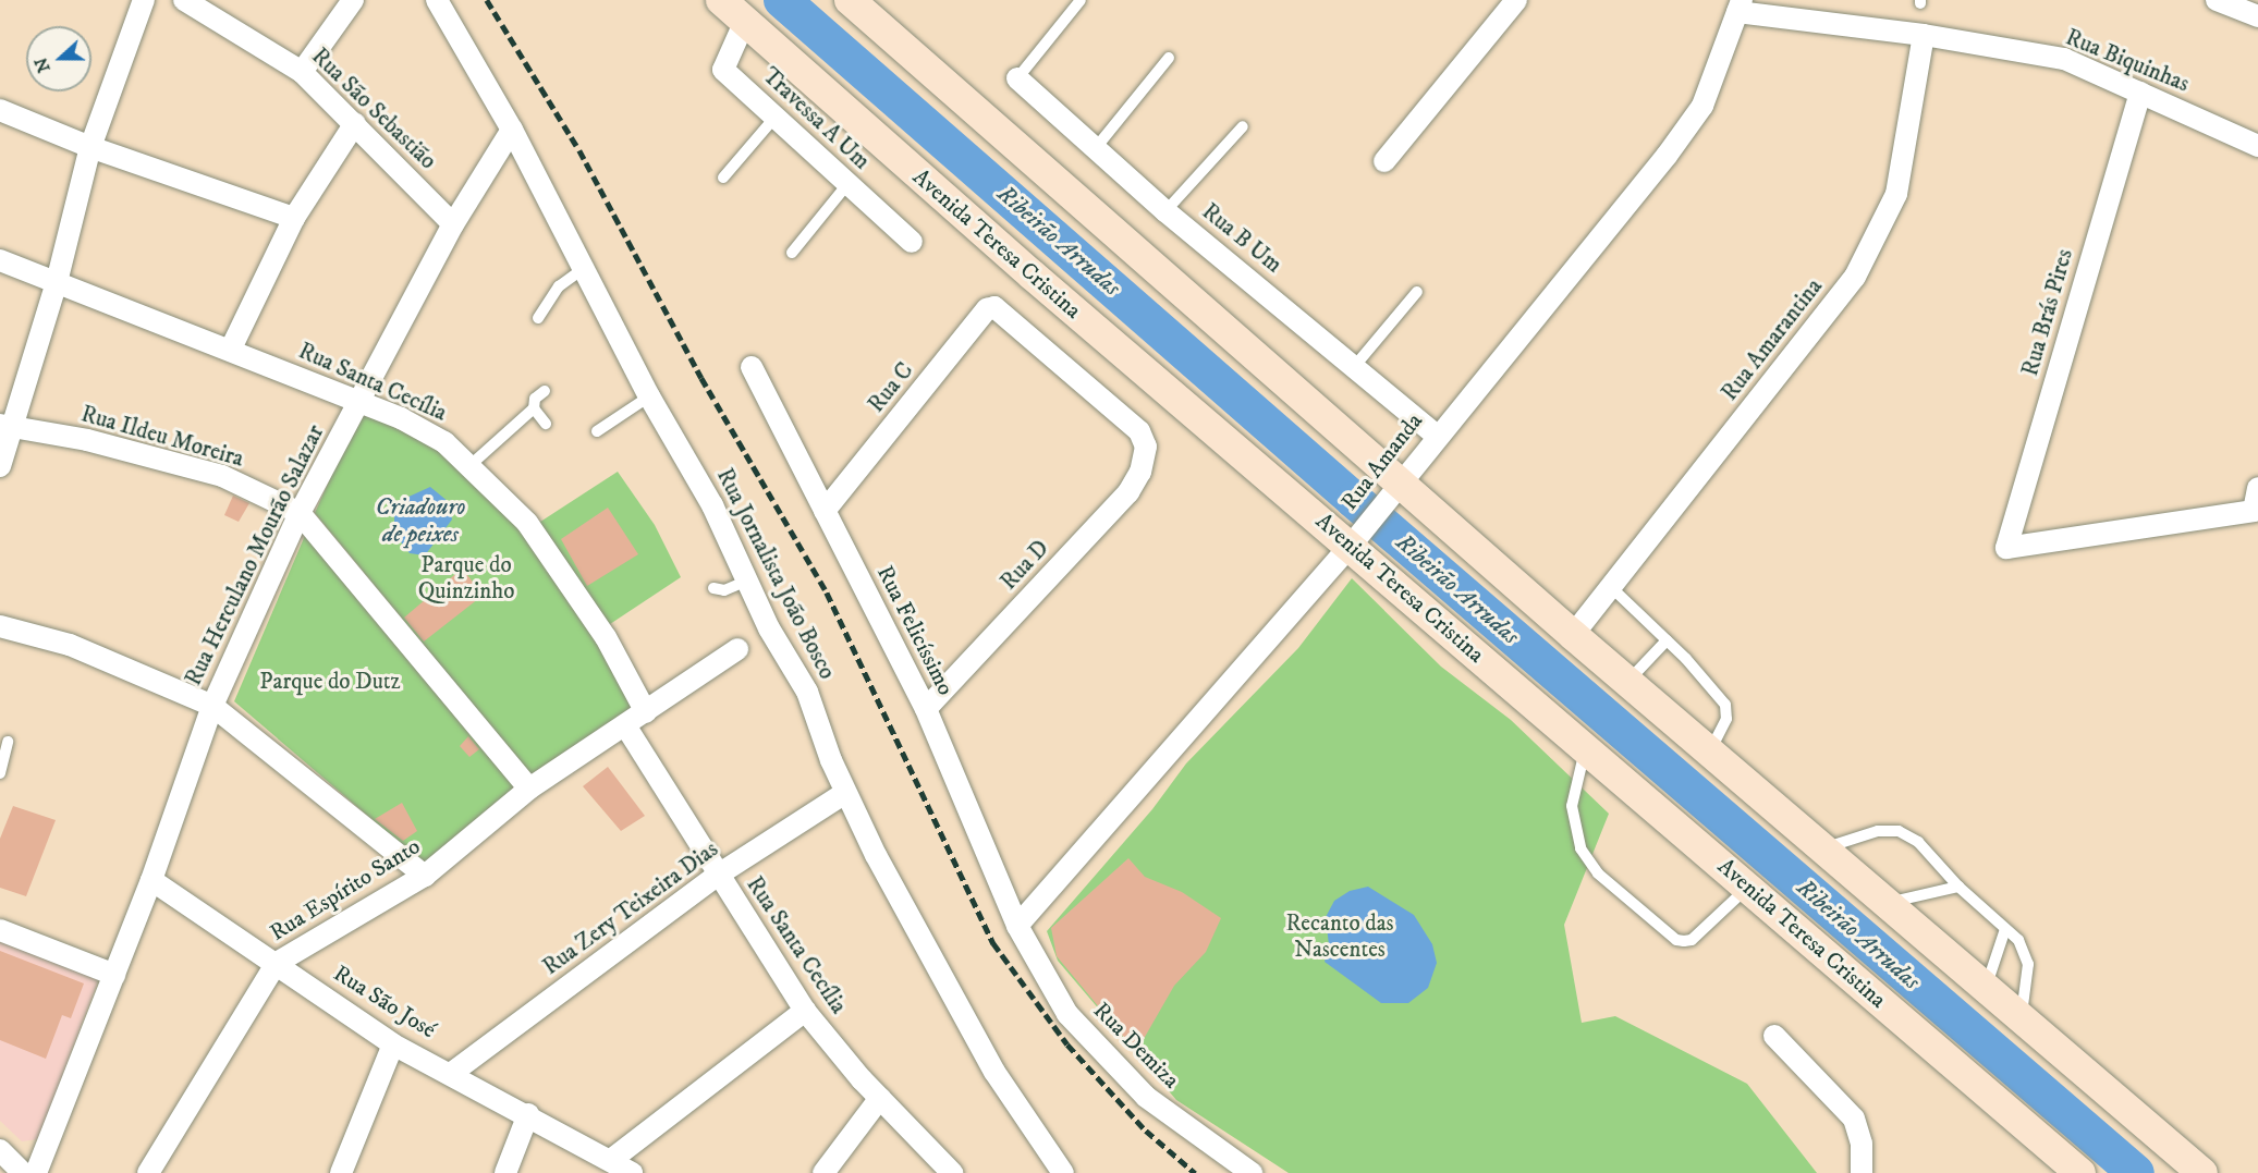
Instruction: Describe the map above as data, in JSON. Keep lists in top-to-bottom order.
{
  "streets": {
    "main road": ["Avenida Teresa Cristina"],
    "street": [
      "Rua Biquinhas",
      "Rua São Sebastião",
      "Travessa A Um",
      "Rua B Um",
      "Rua Brás Pires",
      "Rua Amarantina",
      "Rua Santa Cecília",
      "Rua C",
      "Rua Ildeu Moreira",
      "Rua Amanda",
      "Rua Herculano Mourão Salazar",
      "Rua D",
      "Rua Jornalista João Bosco",
      "Rua Felicíssimo",
      "Rua Espírito Santo",
      "Rua Zery Teixeira Dias",
      "Rua São José",
      "Rua Demiza"
    ]
  },
  "crossings": [
    ["Rua Biquinhas", "Rua Brás Pires"],
    ["Rua Biquinhas", "Rua Amarantina"],
    ["Rua Biquinhas", "Rua Amanda"],
    ["Rua São Sebastião", "Rua Herculano Mourão Salazar"],
    ["Travessa A Um", "Avenida Teresa Cristina"],
    ["Rua B Um", "Rua Amanda"],
    ["Avenida Teresa Cristina", "Rua Amanda"],
    ["Rua Santa Cecília", "Rua Herculano Mourão Salazar"],
    ["Rua Santa Cecília", "Rua Espírito Santo"],
    ["Rua Santa Cecília", "Rua Zery Teixeira Dias"],
    ["Rua C", "Rua D"],
    ["Rua C", "Rua Felicíssimo"],
    ["Rua Ildeu Moreira", "Rua Herculano Mourão Salazar"],
    ["Rua Ildeu Moreira", "Rua Espírito Santo"],
    ["Rua Amanda", "Rua Felicíssimo"],
    ["Rua Amanda", "Rua Demiza"],
    ["Rua Herculano Mourão Salazar", "Rua Jornalista João Bosco"],
    ["Rua Herculano Mourão Salazar", "Rua São José"],
    ["Rua D", "Rua Felicíssimo"],
    ["Rua Jornalista João Bosco", "Rua Zery Teixeira Dias"],
    ["Rua Felicíssimo", "Rua Demiza"],
    ["Rua Espírito Santo", "Rua São José"],
    ["Rua Zery Teixeira Dias", "Rua São José"]
  ],
  "water": ["Ribeirão Arrudas", "Criadouro de peixes"],
  "parks": ["Parque do Quinzinho", "Parque do Dutz", "Recanto das Nascentes"],
  "north": "left"
}
